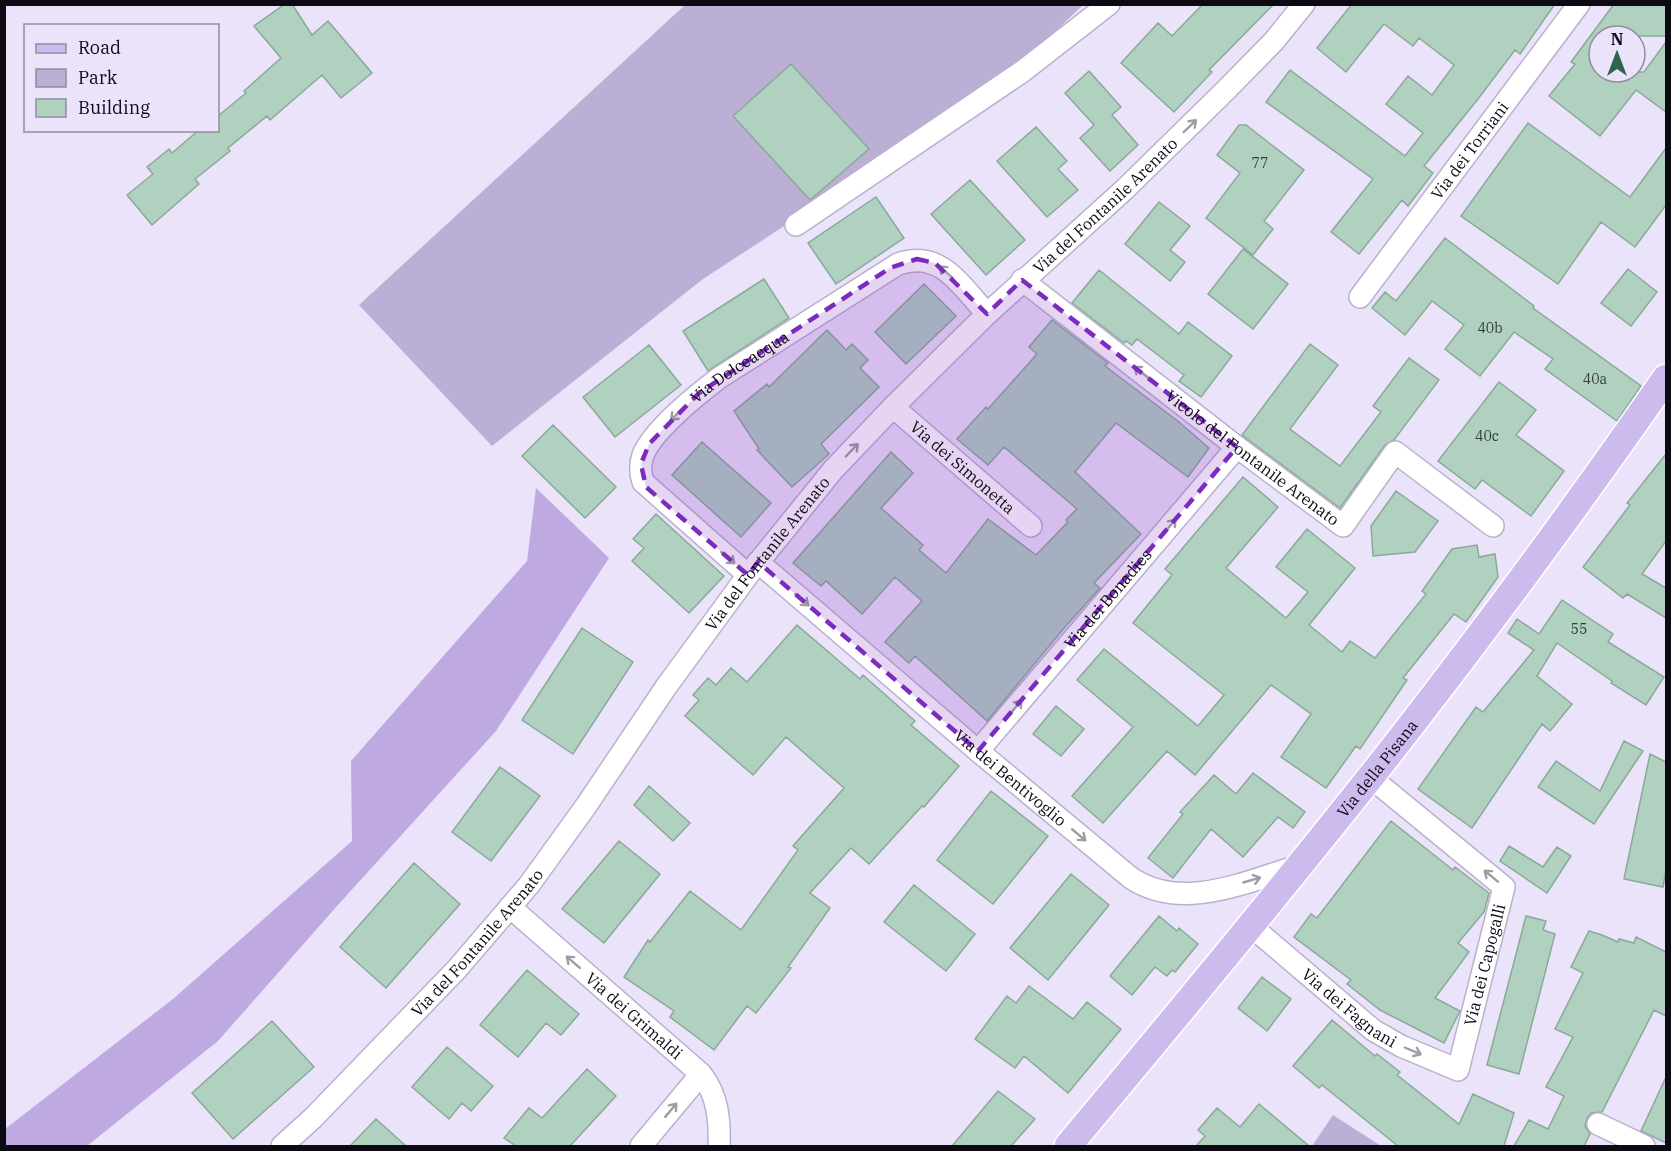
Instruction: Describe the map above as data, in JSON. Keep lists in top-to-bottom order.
{
  "streets": {
    "main road": ["Via della Pisana"],
    "street": [
      "Via dei Torriani",
      "Via del Fontanile Arenato",
      "Via Dolceacqua",
      "Vicolo del Fontanile Arenato",
      "Via dei Simonetta",
      "Via dei Bonadies",
      "Via dei Bentivoglio",
      "Via dei Capogalli",
      "Via dei Fagnani",
      "Via dei Grimaldi"
    ]
  },
  "crossings": [
    ["Via del Fontanile Arenato", "Via Dolceacqua"],
    ["Via del Fontanile Arenato", "Vicolo del Fontanile Arenato"],
    ["Via del Fontanile Arenato", "Via dei Simonetta"],
    ["Via del Fontanile Arenato", "Via dei Bentivoglio"],
    ["Via del Fontanile Arenato", "Via dei Grimaldi"],
    ["Via Dolceacqua", "Via dei Bentivoglio"],
    ["Vicolo del Fontanile Arenato", "Via dei Bonadies"],
    ["Via dei Bonadies", "Via dei Bentivoglio"],
    ["Via della Pisana", "Via dei Bentivoglio"],
    ["Via della Pisana", "Via dei Capogalli"],
    ["Via della Pisana", "Via dei Fagnani"],
    ["Via dei Capogalli", "Via dei Fagnani"]
  ],
  "one_way": [
    "Vicolo del Fontanile Arenato",
    "Via dei Bonadies",
    "Via dei Bentivoglio",
    "Via dei Capogalli",
    "Via dei Fagnani",
    "Via dei Grimaldi"
  ],
  "house_numbers": [
    "77",
    "40b",
    "40a",
    "40c",
    "55"
  ],
  "legend": ["Road", "Park", "Building"],
  "north": "top"
}
